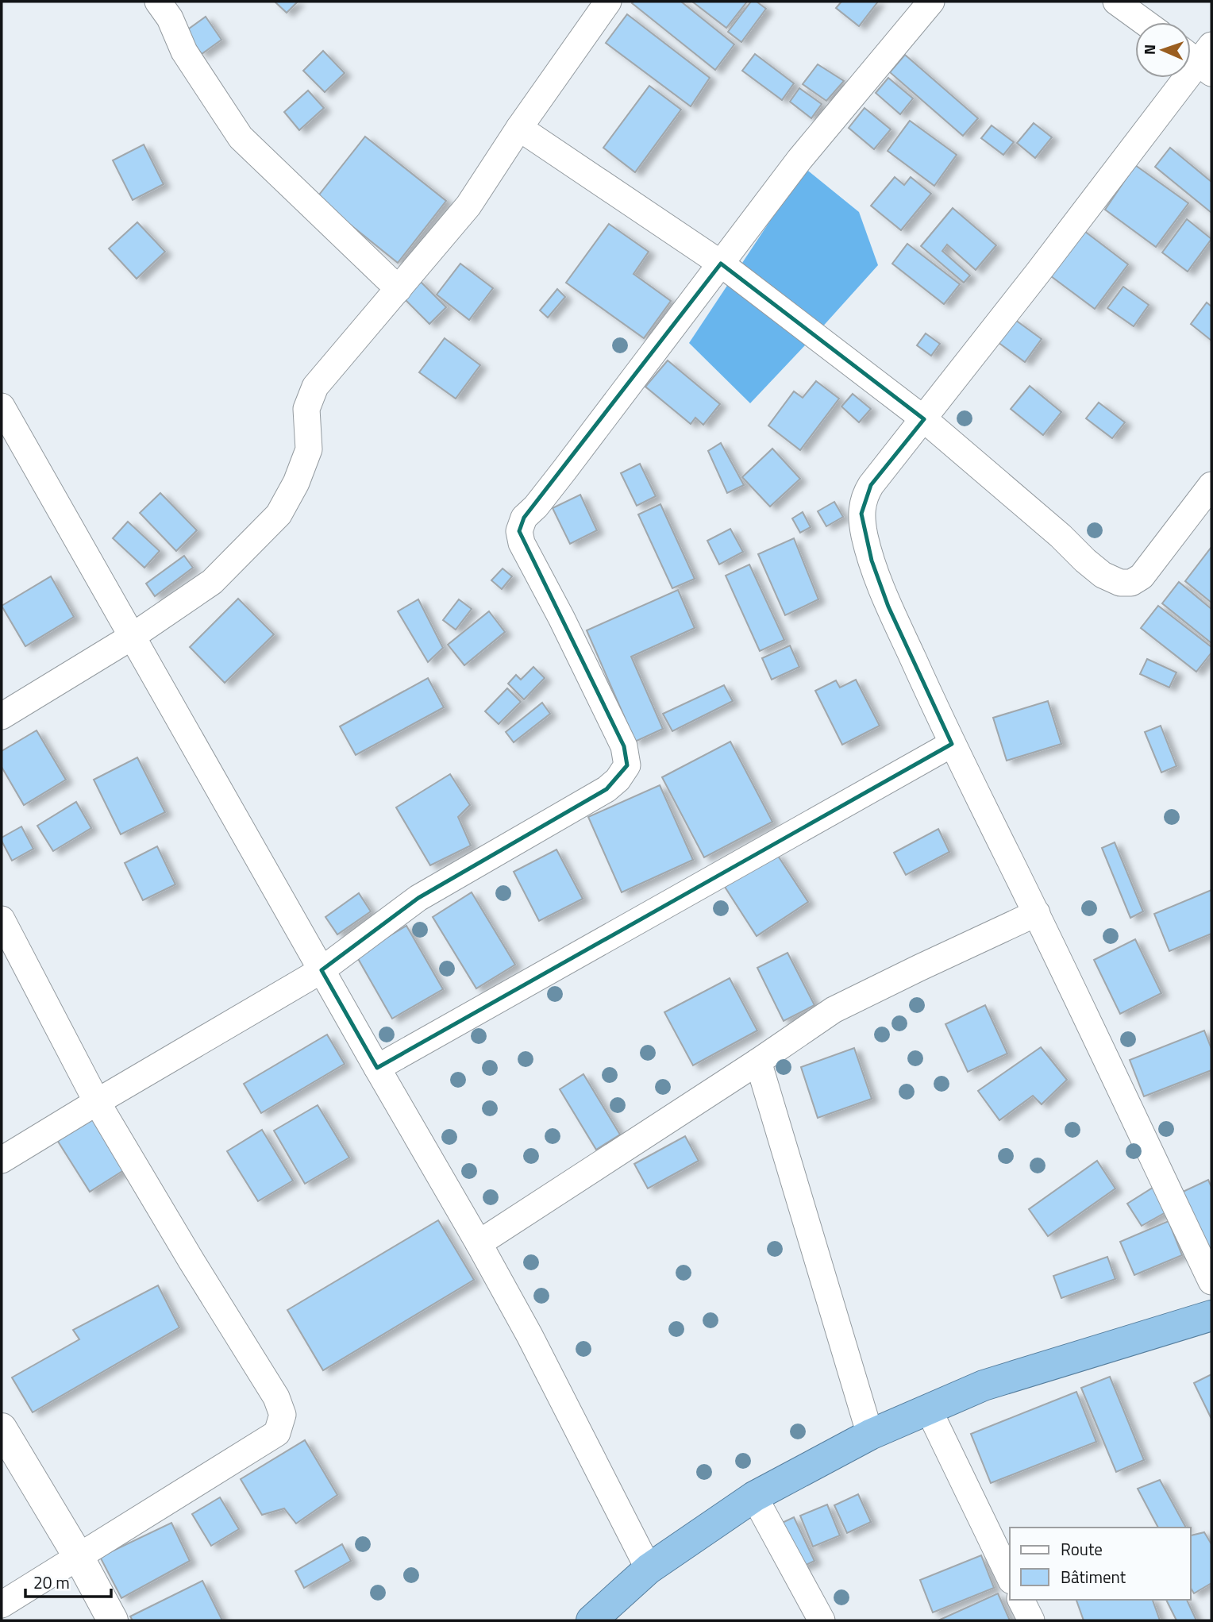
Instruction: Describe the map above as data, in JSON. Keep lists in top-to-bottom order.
{
  "legend": ["Route", "Bâtiment"],
  "scale_bar": "20 m",
  "north": "left"
}
